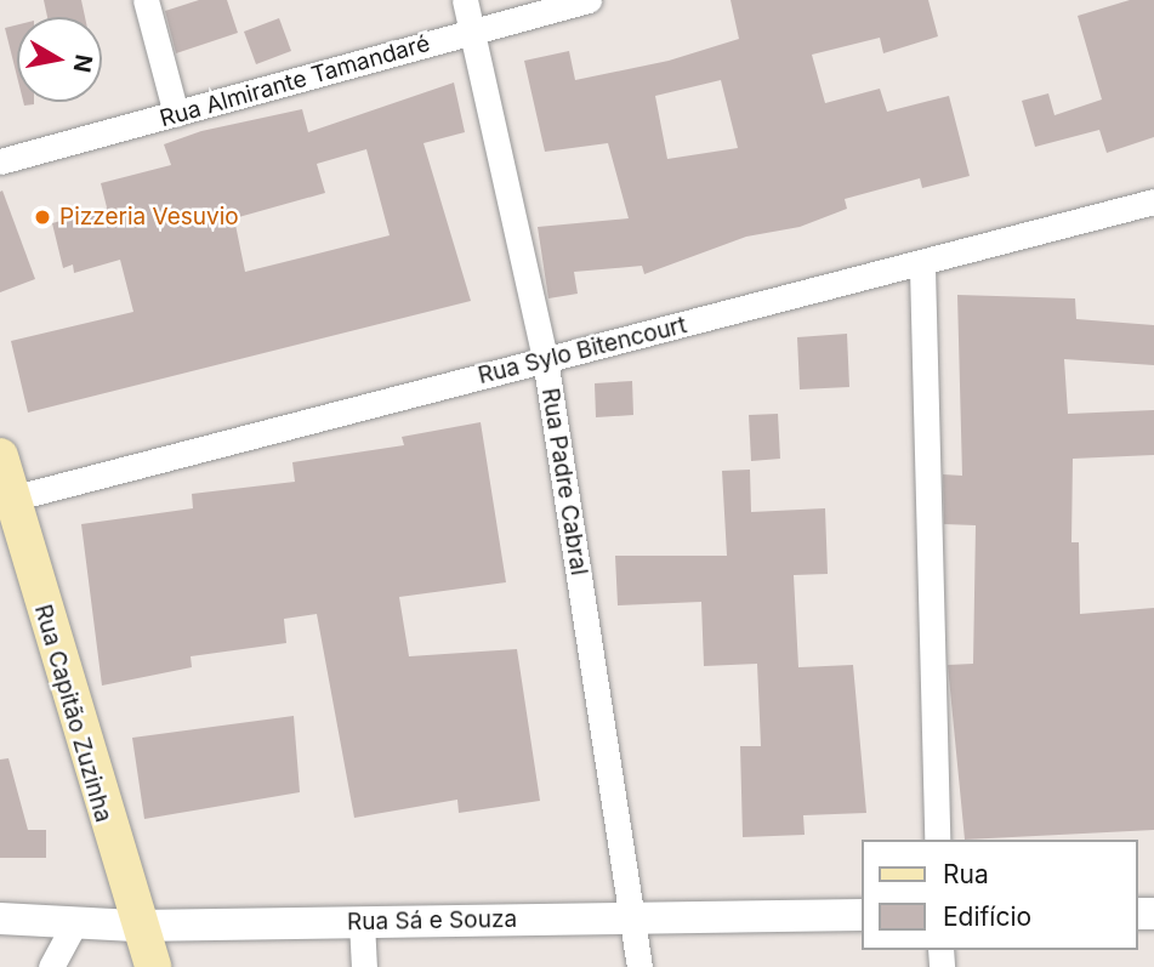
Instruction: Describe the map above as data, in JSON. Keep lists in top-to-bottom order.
{
  "streets": {
    "main road": ["Rua Capitão Zuzinha"],
    "street": [
      "Rua Almirante Tamandaré",
      "Rua Sylo Bitencourt",
      "Rua Padre Cabral",
      "Rua Sá e Souza"
    ]
  },
  "crossings": [
    ["Rua Almirante Tamandaré", "Rua Padre Cabral"],
    ["Rua Sylo Bitencourt", "Rua Padre Cabral"],
    ["Rua Sylo Bitencourt", "Rua Capitão Zuzinha"],
    ["Rua Padre Cabral", "Rua Sá e Souza"],
    ["Rua Capitão Zuzinha", "Rua Sá e Souza"]
  ],
  "places": ["Pizzeria Vesuvio"],
  "legend": ["Rua", "Edifício"],
  "north": "right"
}
